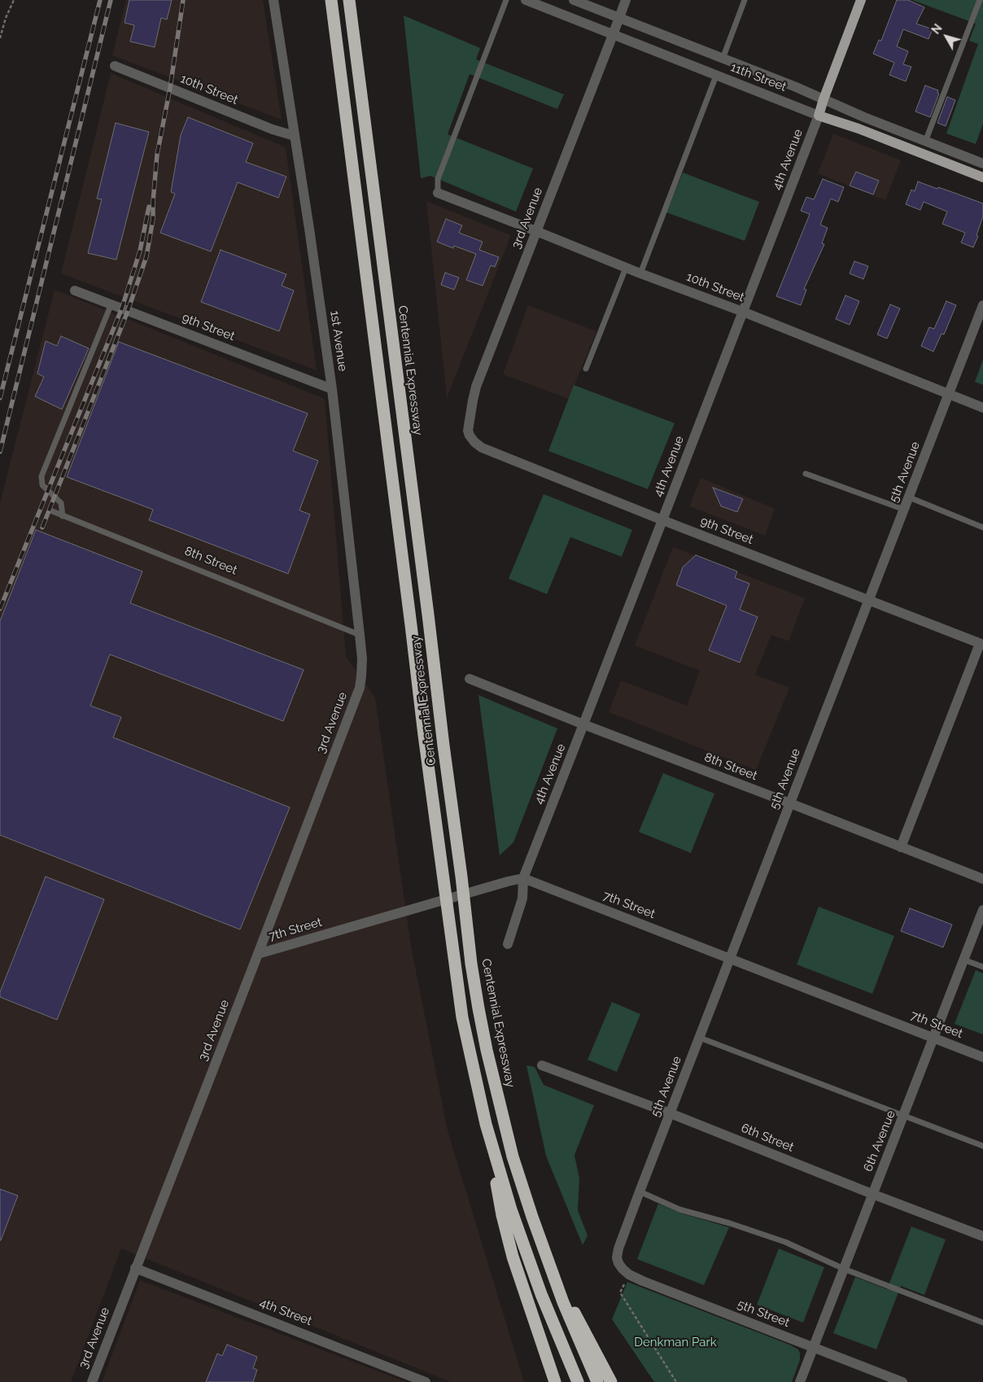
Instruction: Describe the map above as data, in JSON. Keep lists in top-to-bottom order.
{
  "streets": {
    "highway": ["Centennial Expressway"],
    "main road": ["11th Street", "4th Avenue"],
    "street": [
      "10th Street",
      "3rd Avenue",
      "9th Street",
      "1st Avenue",
      "5th Avenue",
      "8th Street",
      "7th Street",
      "6th Street",
      "6th Avenue",
      "4th Street",
      "5th Street"
    ]
  },
  "crossings": [
    ["11th Street", "4th Avenue"],
    ["11th Street", "3rd Avenue"],
    ["10th Street", "4th Avenue"],
    ["10th Street", "3rd Avenue"],
    ["10th Street", "1st Avenue"],
    ["10th Street", "5th Avenue"],
    ["4th Avenue", "9th Street"],
    ["4th Avenue", "8th Street"],
    ["4th Avenue", "7th Street"],
    ["3rd Avenue", "9th Street"],
    ["3rd Avenue", "1st Avenue"],
    ["3rd Avenue", "7th Street"],
    ["3rd Avenue", "4th Street"],
    ["9th Street", "1st Avenue"],
    ["9th Street", "5th Avenue"],
    ["1st Avenue", "8th Street"],
    ["5th Avenue", "8th Street"],
    ["5th Avenue", "7th Street"],
    ["5th Avenue", "6th Street"],
    ["5th Avenue", "5th Street"],
    ["7th Street", "6th Avenue"],
    ["6th Street", "6th Avenue"],
    ["6th Avenue", "5th Street"]
  ],
  "parks": ["Denkman Park"],
  "north": "top left"
}
